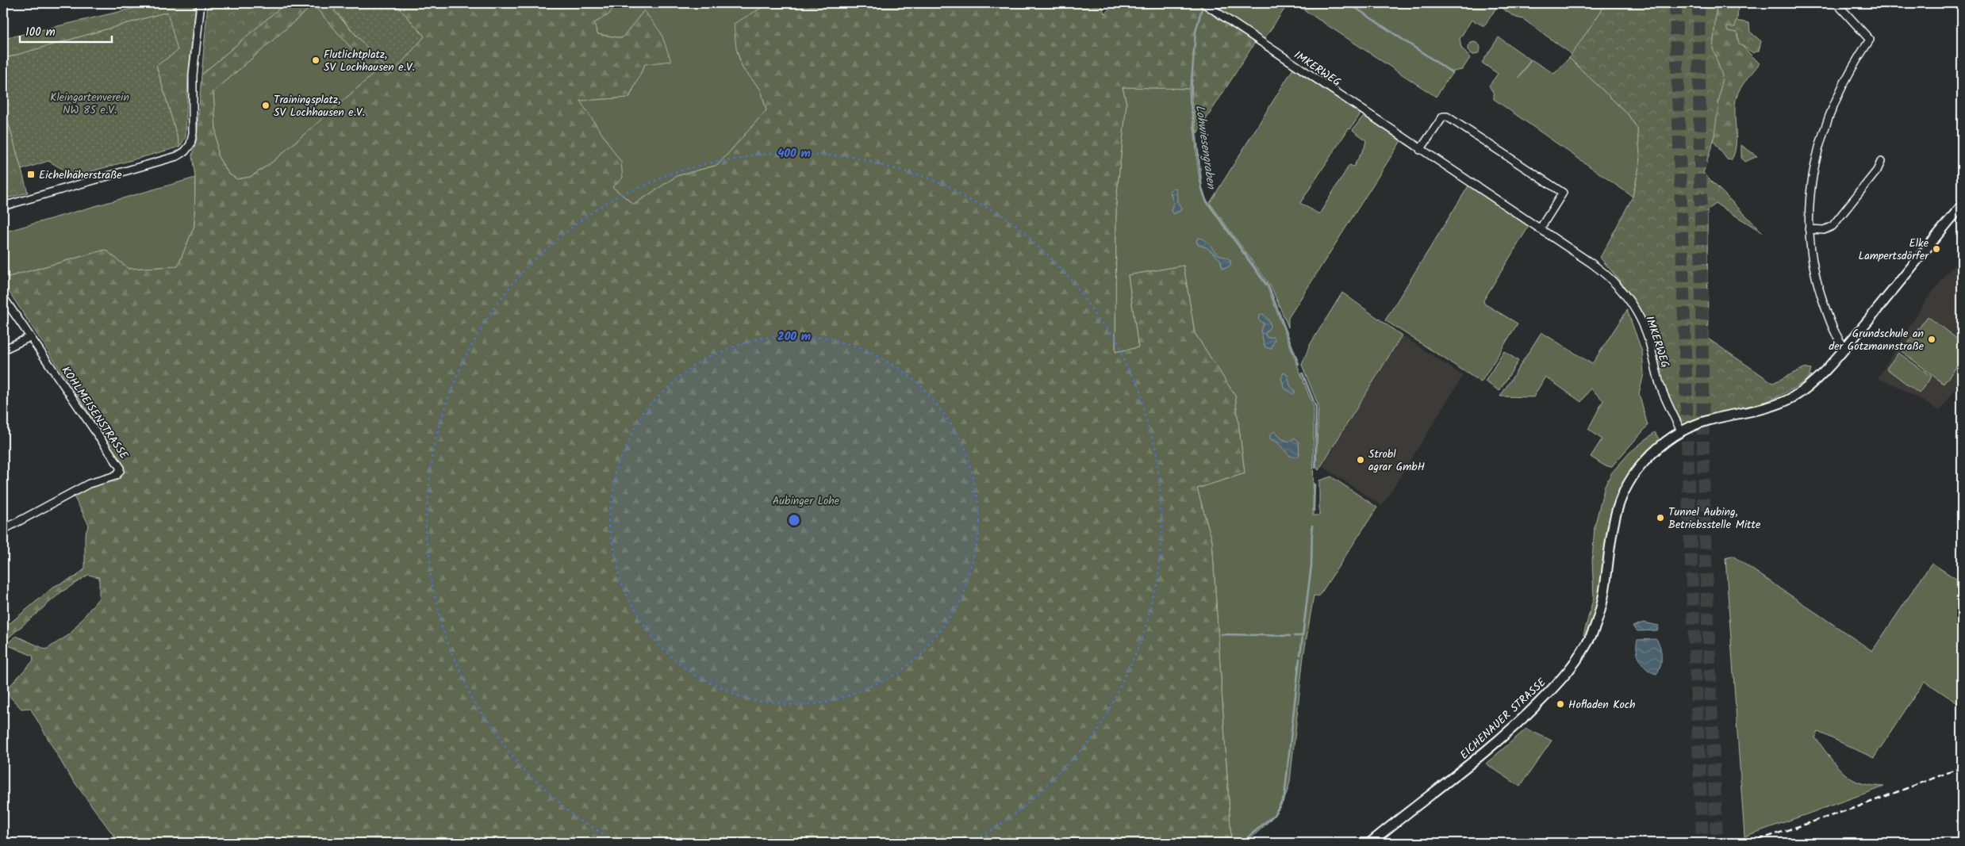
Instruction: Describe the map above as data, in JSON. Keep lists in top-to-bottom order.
{
  "streets": {
    "street": ["IMKERWEG", "KOHLMEISENSTRASSE", "EICHENAUER STRASSE"]
  },
  "crossings": [
    ["IMKERWEG", "EICHENAUER STRASSE"]
  ],
  "water": ["Lohwiesengraben"],
  "parks": ["Kleingartenverein NW 85 e.V.", "Aubinger Lohe"],
  "places": {
    "other": [
      "Flutlichtplatz, SV Lochhausen e.V.",
      "Trainingsplatz, SV Lochhausen e.V.",
      "Elke Lampertsdörfer",
      "Grundschule an der Gotzmannstraße",
      "Strobl agrar GmbH",
      "Tunnel Aubing, Betriebsstelle Mitte",
      "Hofladen Koch"
    ],
    "transit": ["Eichelhäherstraße"]
  },
  "scale_bar": "100 m",
  "rings": ["400 m", "200 m"]
}
